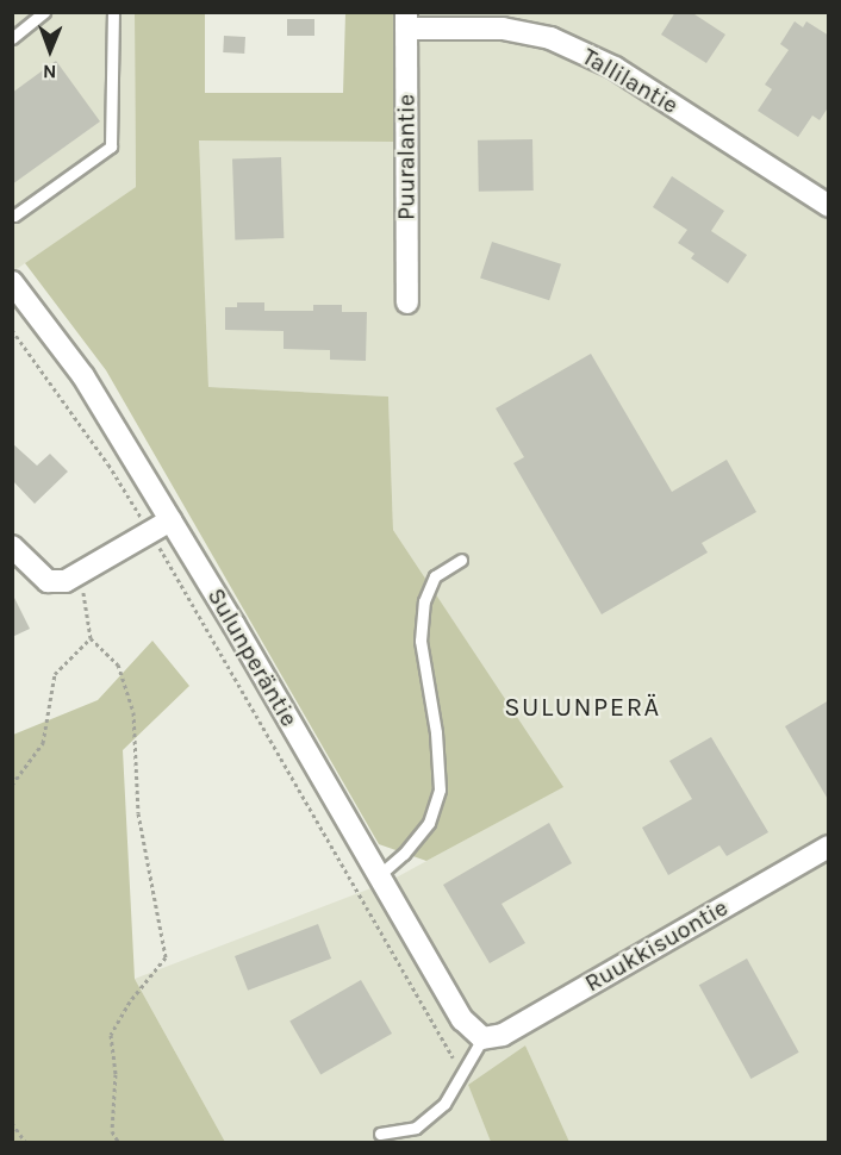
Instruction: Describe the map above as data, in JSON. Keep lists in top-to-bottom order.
{
  "streets": {
    "street": [
      "Tallilantie",
      "Puuralantie",
      "Sulunperäntie",
      "Ruukkisuontie"
    ]
  },
  "crossings": [
    ["Tallilantie", "Puuralantie"],
    ["Sulunperäntie", "Ruukkisuontie"]
  ],
  "districts": ["SULUNPERÄ"],
  "north": "bottom"
}
